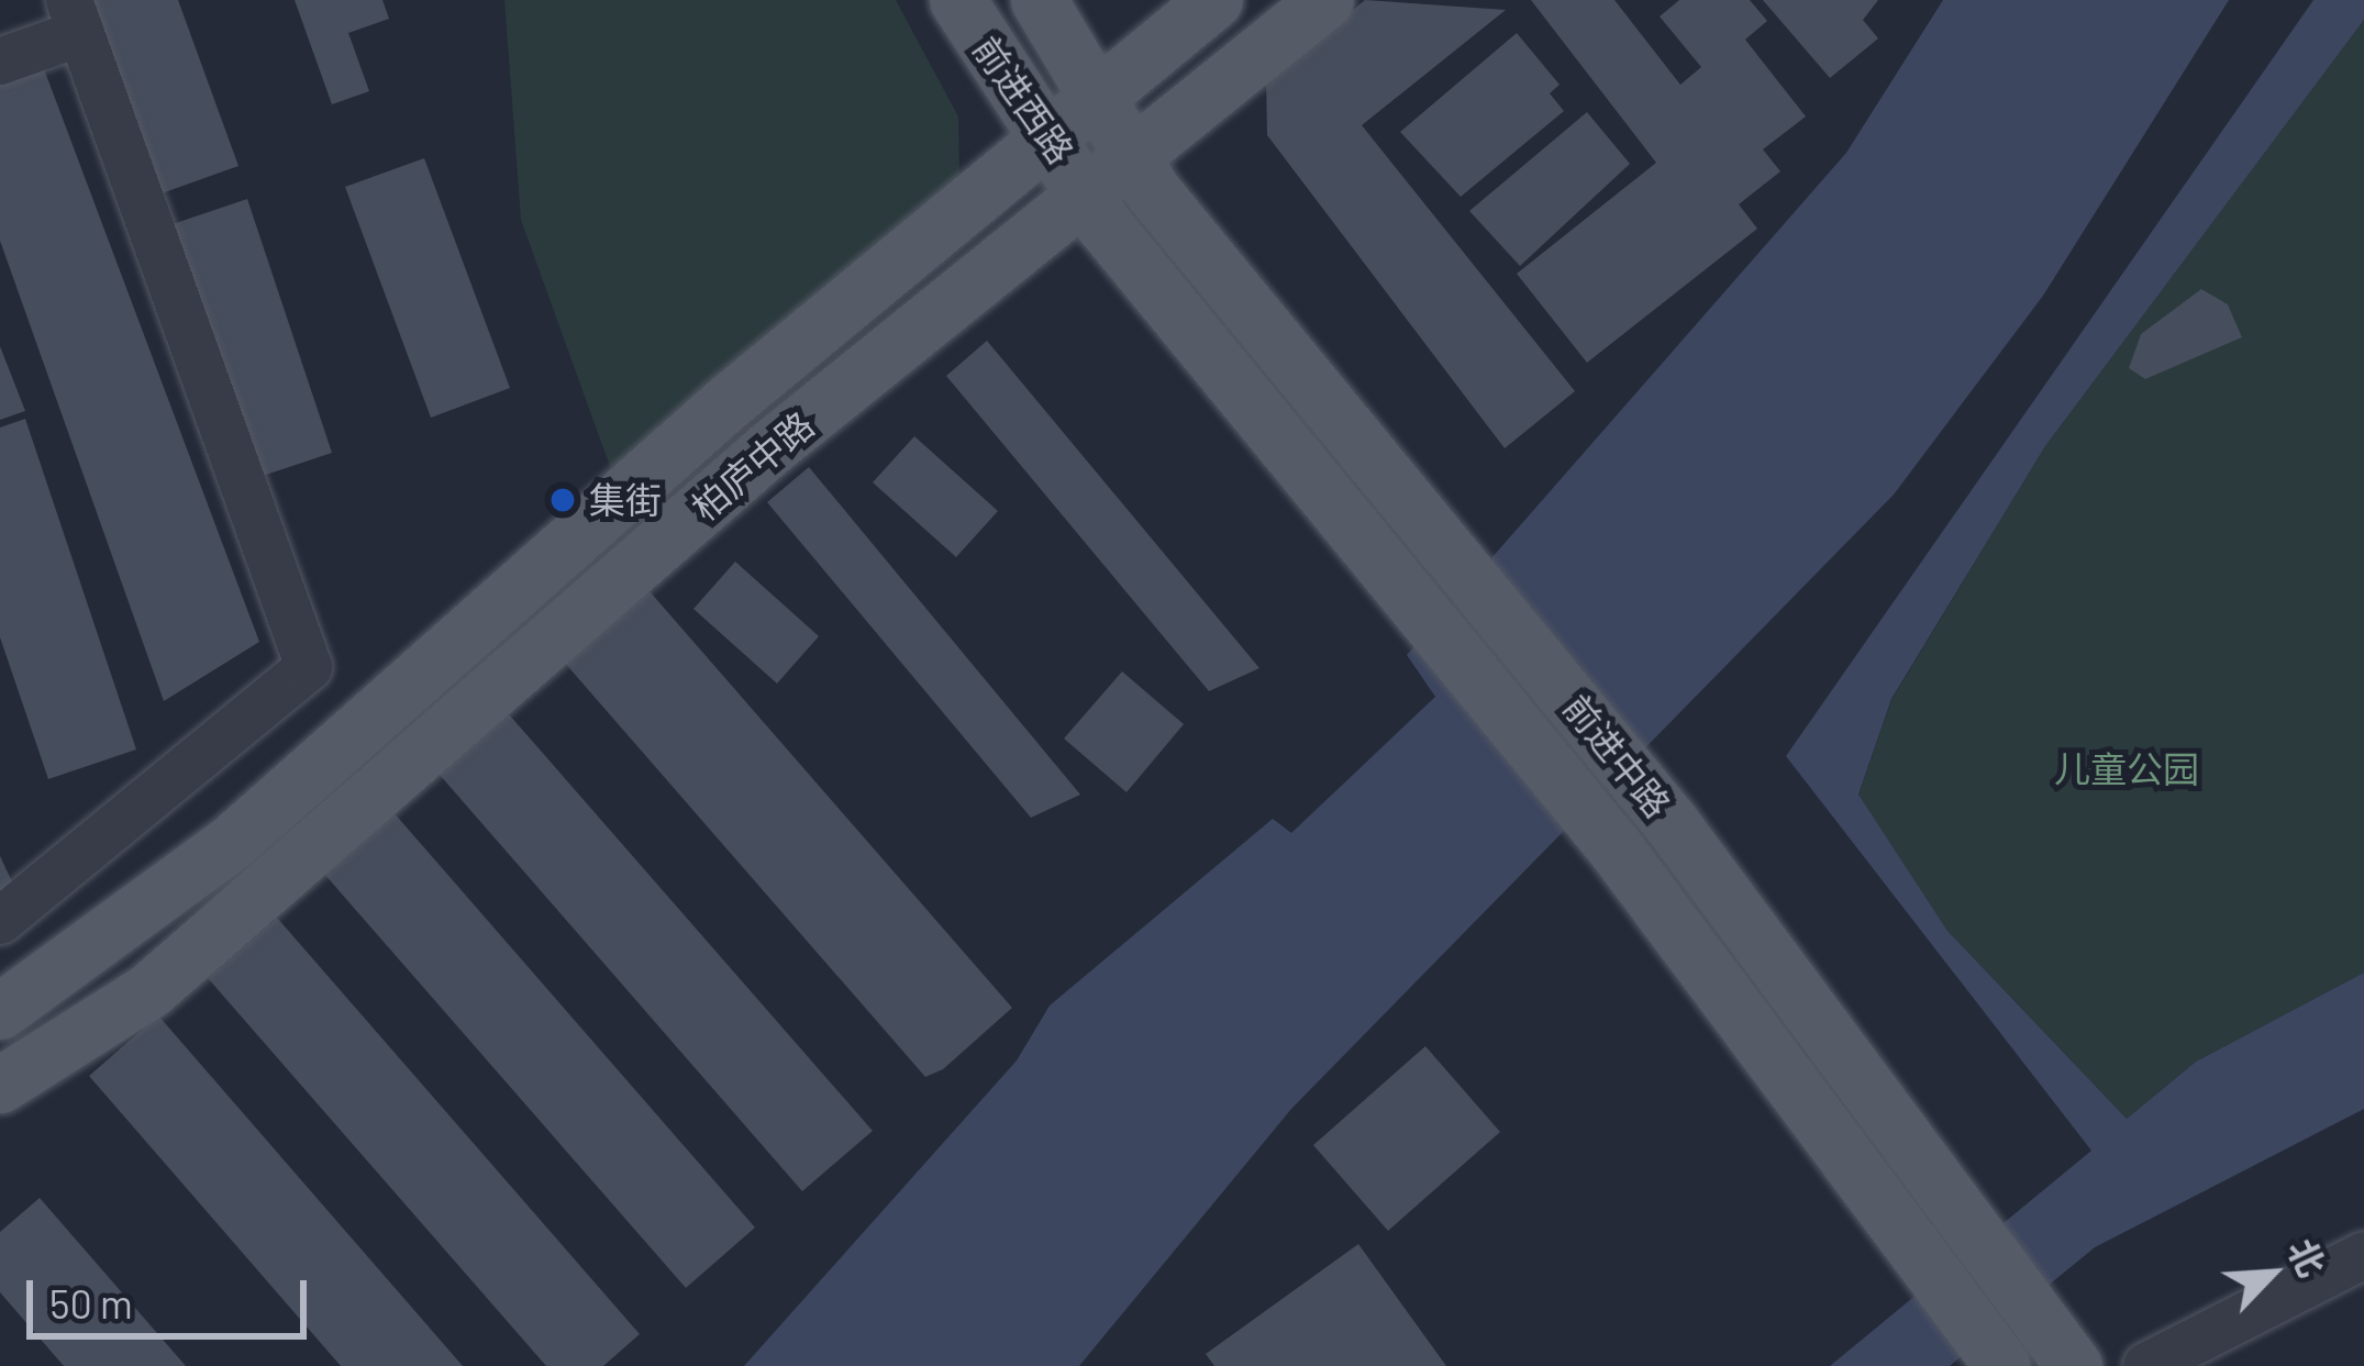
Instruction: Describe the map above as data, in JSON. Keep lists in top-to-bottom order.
{
  "streets": {
    "main road": ["前进西路", "柏庐中路", "前进中路"]
  },
  "crossings": [
    ["前进西路", "柏庐中路"],
    ["前进西路", "前进中路"],
    ["柏庐中路", "前进中路"]
  ],
  "parks": ["儿童公园"],
  "places": ["集街"],
  "scale_bar": "50 m",
  "north": "top right"
}
